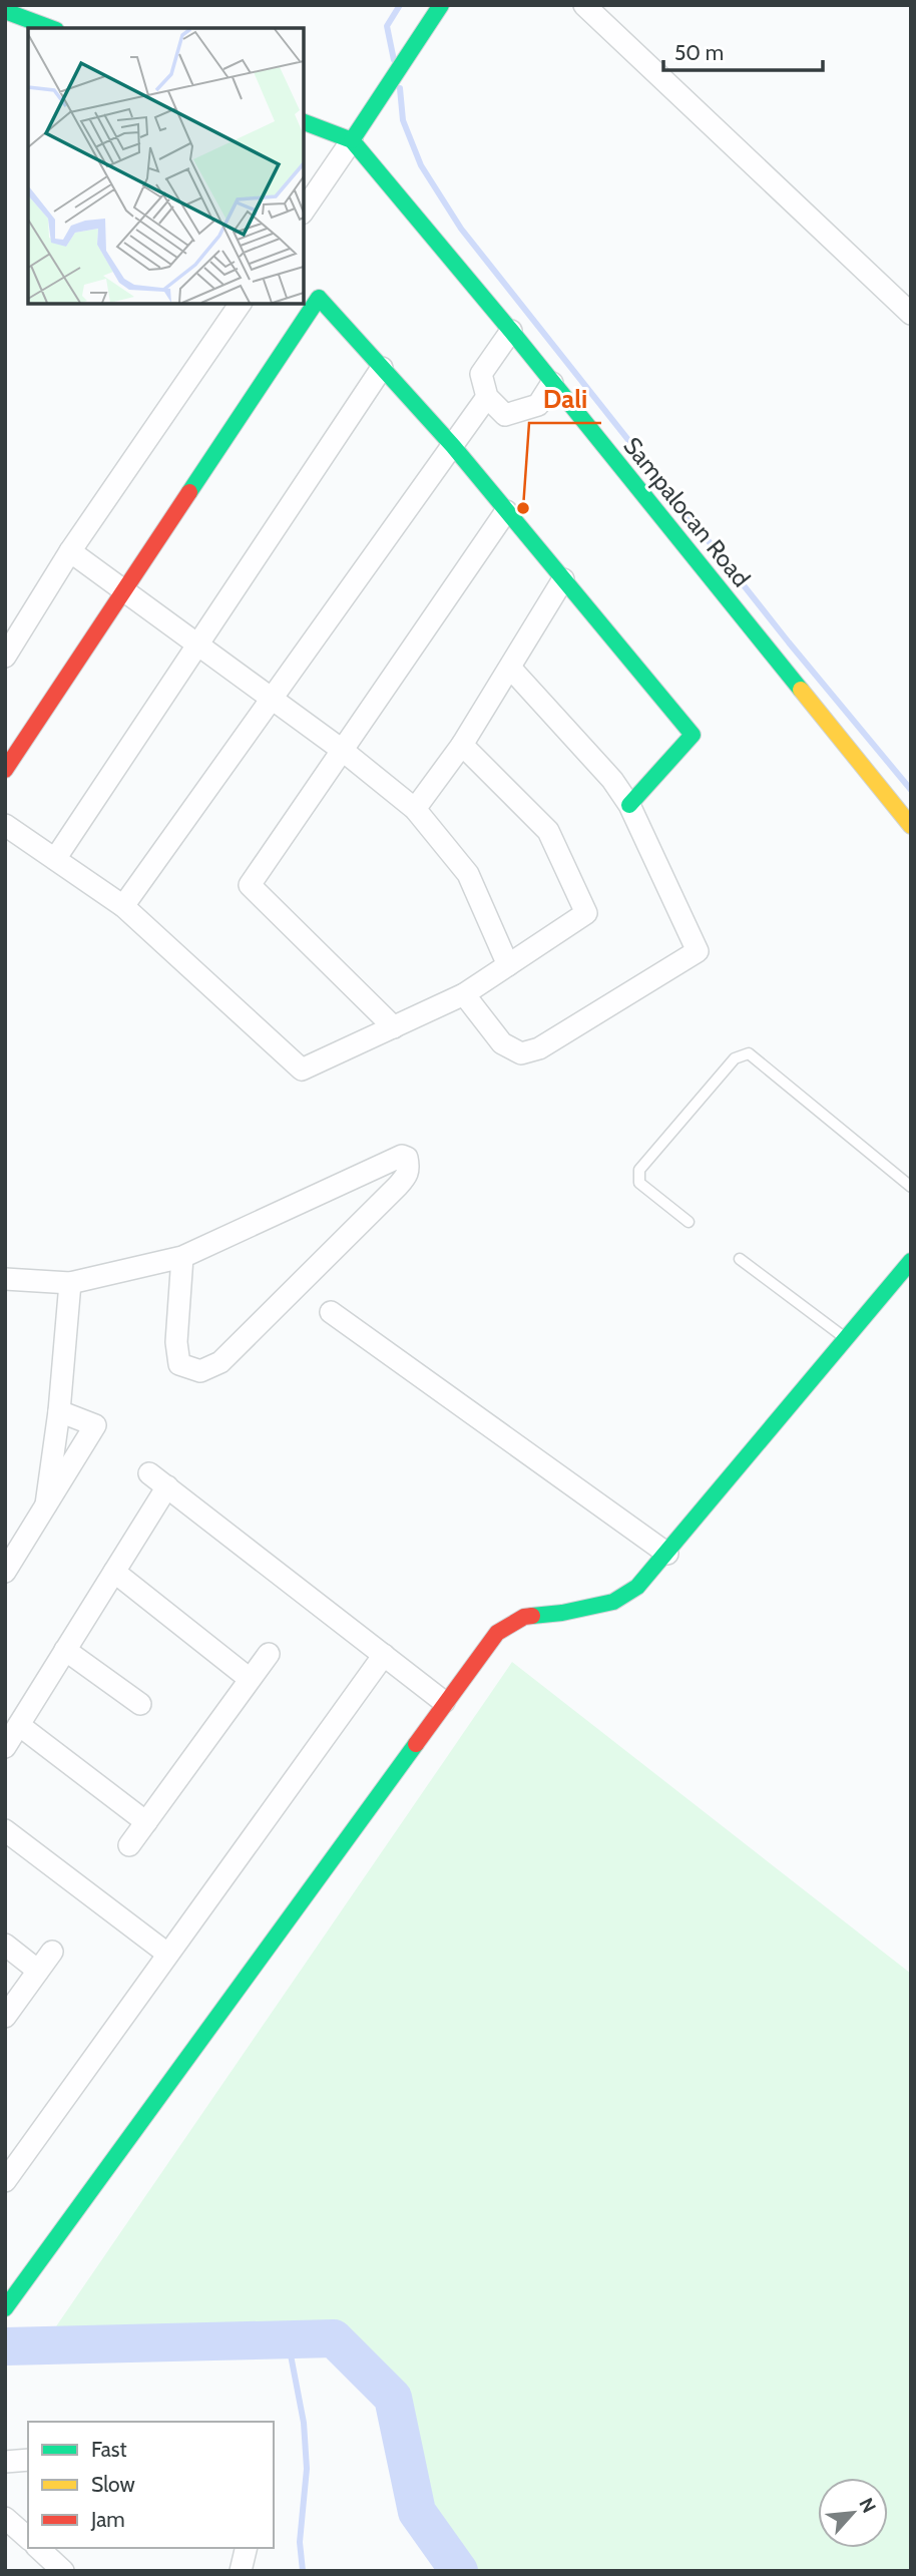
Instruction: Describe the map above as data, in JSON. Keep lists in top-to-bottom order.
{
  "streets": {
    "street": ["Sampalocan Road"]
  },
  "places": ["Dali"],
  "legend": ["Fast", "Slow", "Jam"],
  "scale_bar": "50 m",
  "north": "top right"
}
